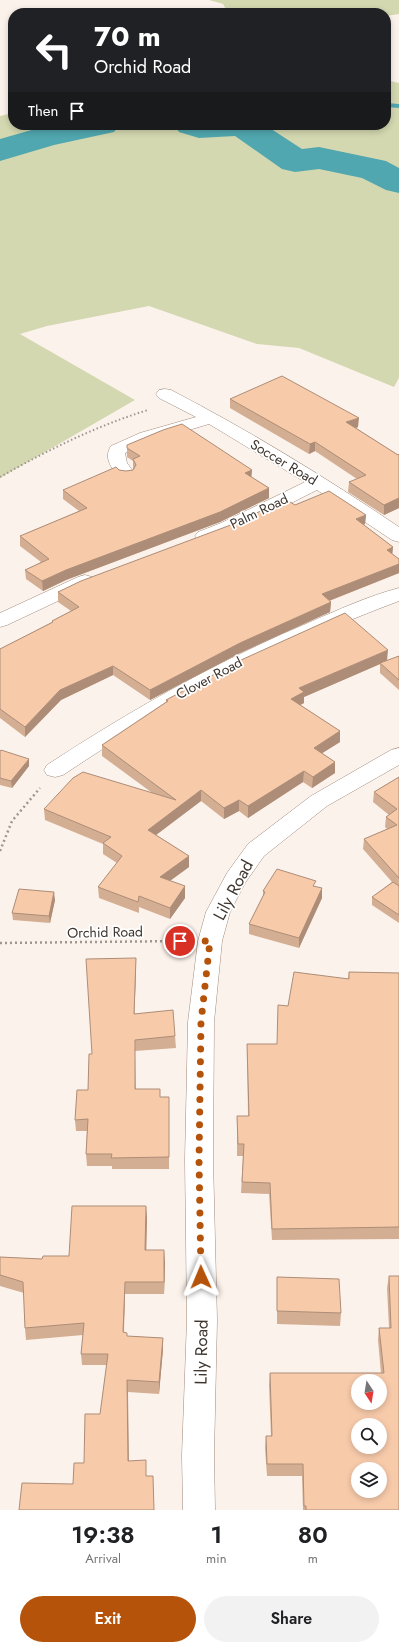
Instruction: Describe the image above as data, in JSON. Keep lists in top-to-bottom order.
{
  "streets": {
    "street": [
      "Soccer Road",
      "Palm Road",
      "Clover Road",
      "Lily Road"
    ],
    "path": ["Orchid Road"]
  },
  "crossings": [
    ["Soccer Road", "Palm Road"],
    ["Lily Road", "Orchid Road"]
  ],
  "north": "bottom",
  "page": {
    "turn": ["70 m", "Orchid Road"],
    "then": "Then",
    "eta": [
      "19:38",
      "Arrival",
      "1",
      "min",
      "80",
      "m"
    ],
    "buttons": ["Exit", "Share"]
  }
}
